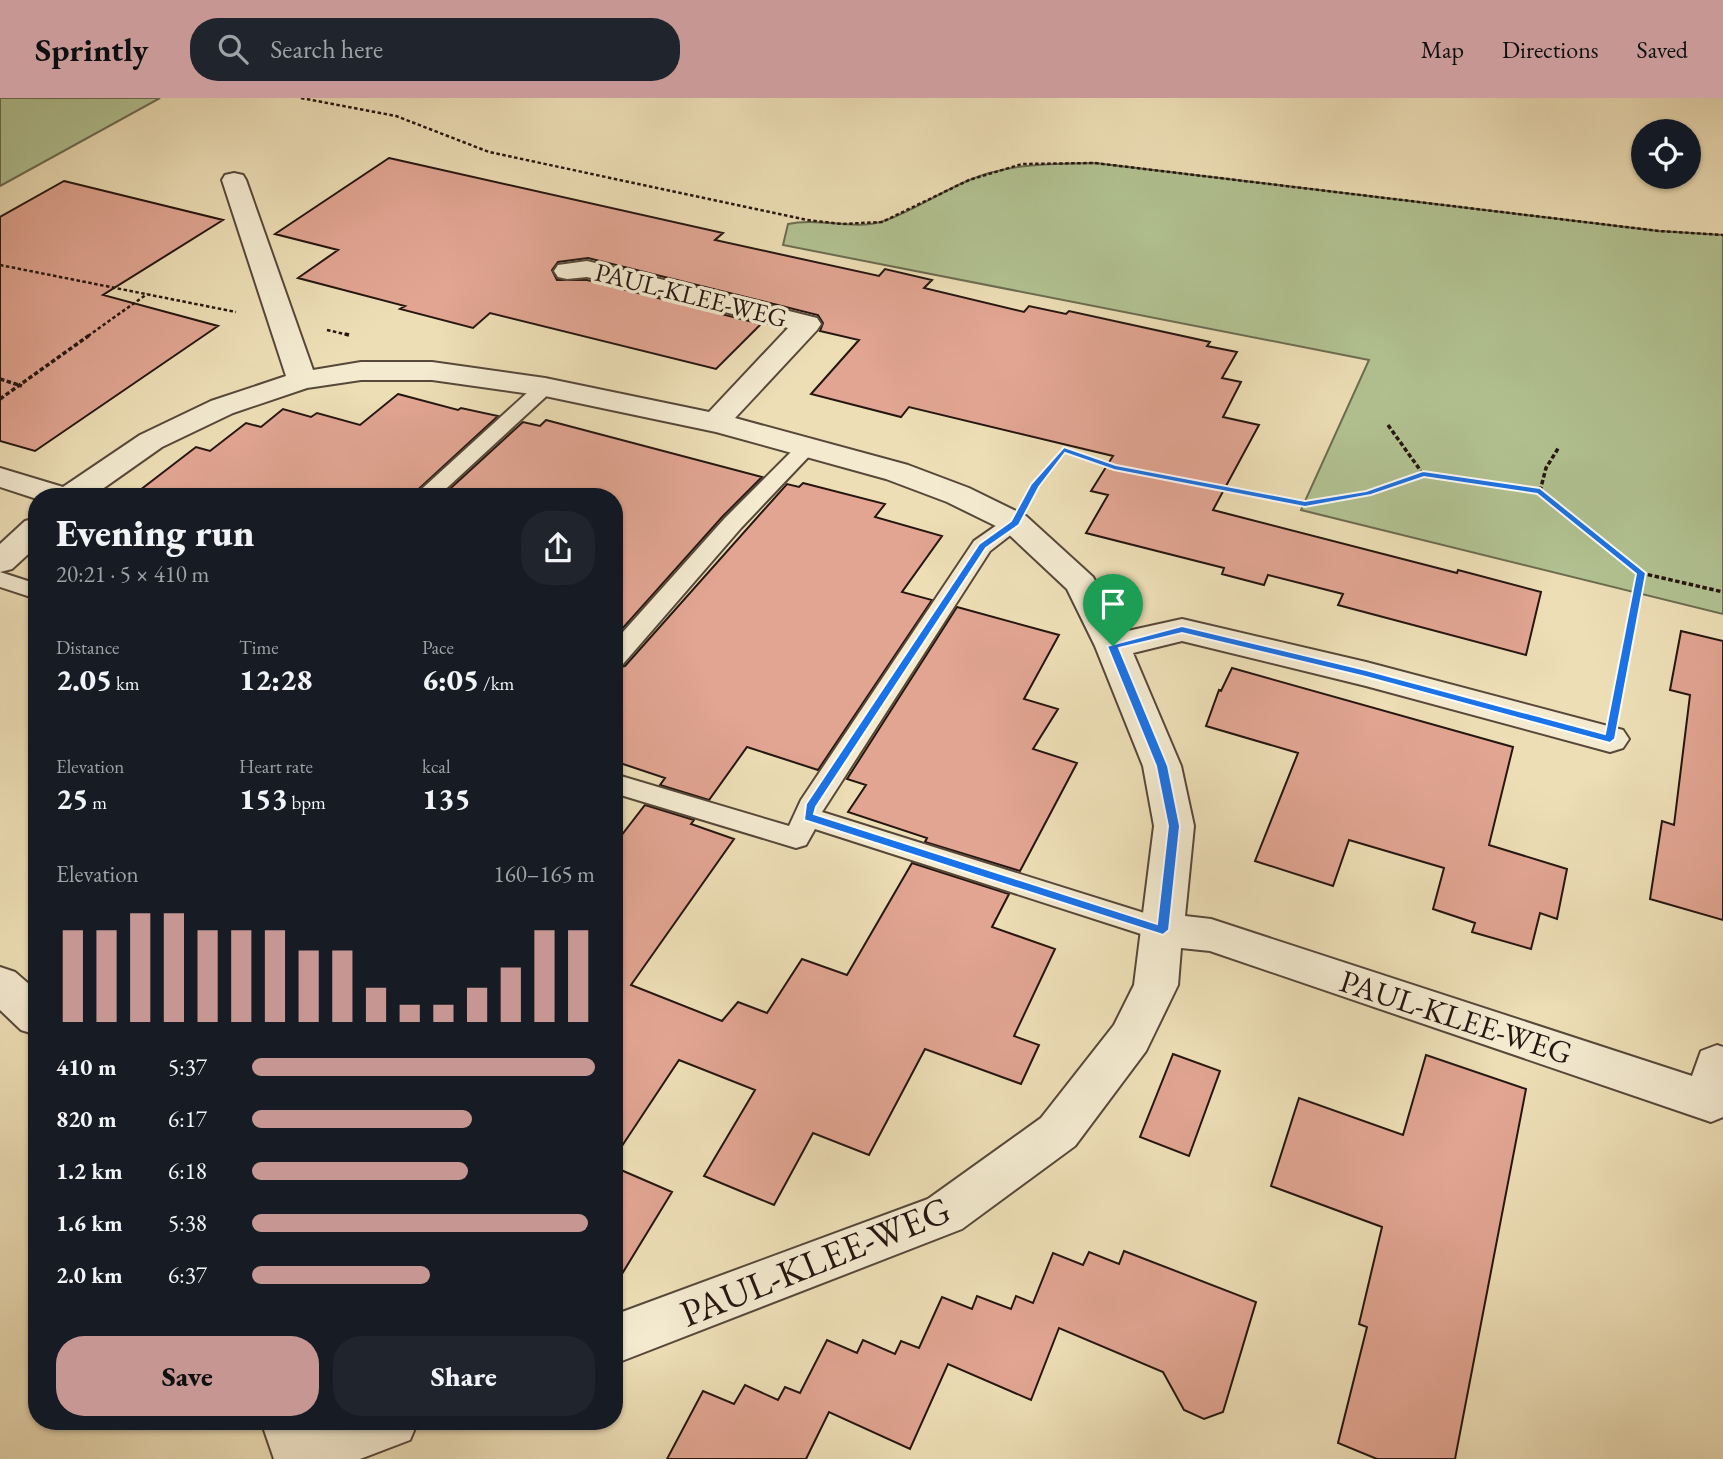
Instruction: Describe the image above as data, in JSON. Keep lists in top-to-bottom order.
{
  "streets": {
    "street": ["PAUL-KLEE-WEG"]
  },
  "page": {
    "header": "Sprintly",
    "search": "Search here",
    "nav": ["Map", "Directions", "Saved"],
    "heading": ["Evening run", "20:21 · 5 × 410 m"],
    "stats": [
      ["Distance", "2.05 km"],
      ["Time", "12:28"],
      ["Pace", "6:05 /km"],
      ["Elevation", "25 m"],
      ["Heart rate", "153 bpm"],
      ["kcal", "135"]
    ],
    "chart": ["Elevation", "160–165 m"],
    "list": [
      {
        "name": "410 m",
        "note": "5:37"
      },
      {
        "name": "820 m",
        "note": "6:17"
      },
      {
        "name": "1.2 km",
        "note": "6:18"
      },
      {
        "name": "1.6 km",
        "note": "5:38"
      },
      {
        "name": "2.0 km",
        "note": "6:37"
      }
    ],
    "buttons": ["Save", "Share"]
  }
}
